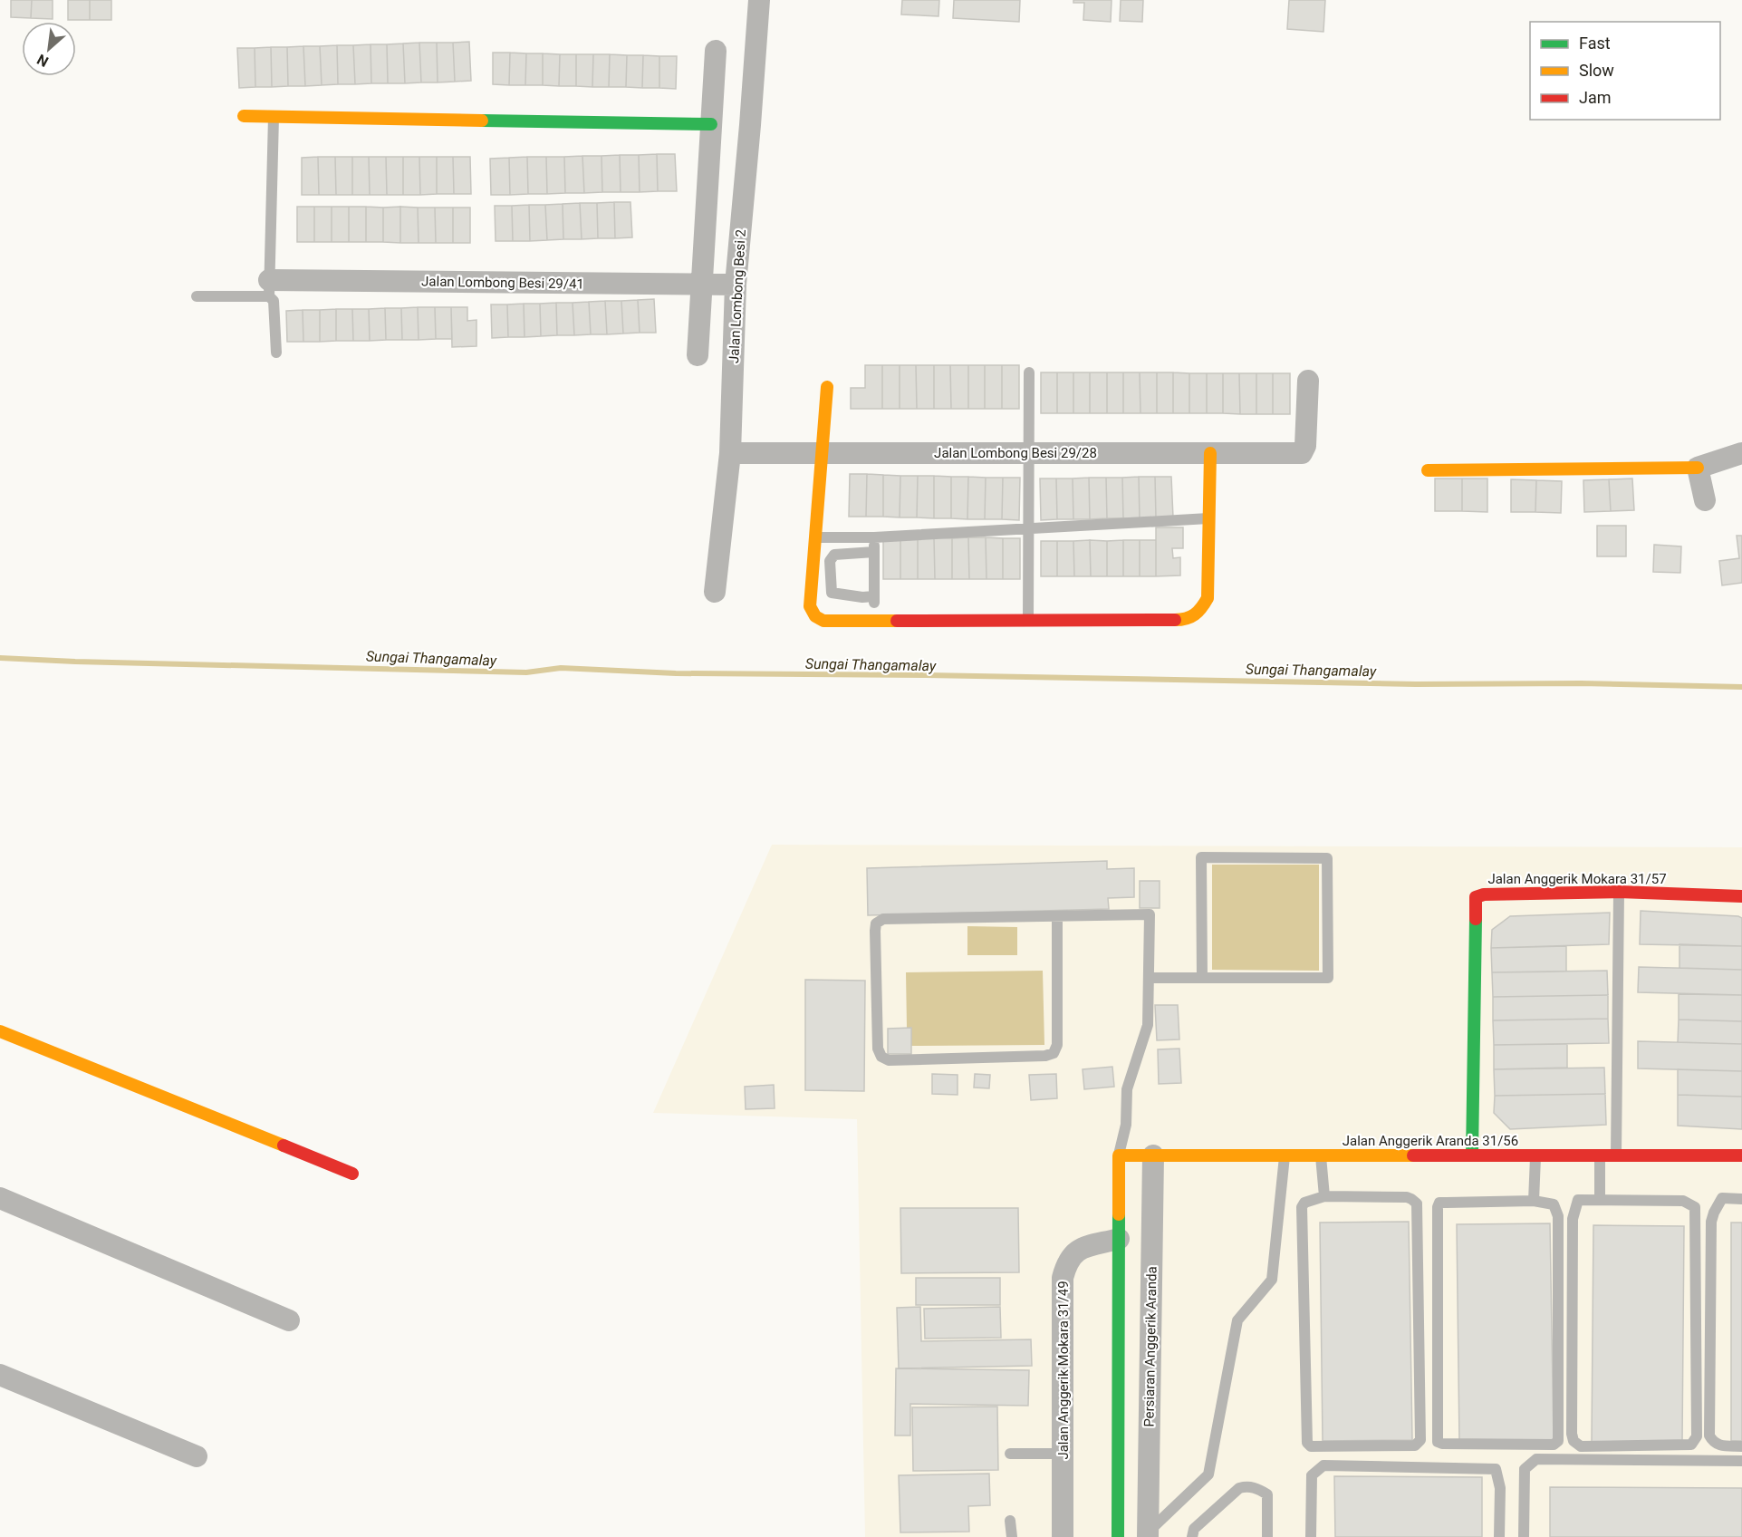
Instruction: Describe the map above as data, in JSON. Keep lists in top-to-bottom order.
{
  "streets": {
    "street": [
      "Jalan Lombong Besi 29/41",
      "Jalan Lombong Besi 2",
      "Jalan Lombong Besi 29/28",
      "Jalan Anggerik Mokara 31/57",
      "Jalan Anggerik Aranda 31/56",
      "Persiaran Anggerik Aranda",
      "Jalan Anggerik Mokara 31/49"
    ]
  },
  "crossings": [
    ["Jalan Lombong Besi 29/41", "Jalan Lombong Besi 2"],
    ["Jalan Lombong Besi 2", "Jalan Lombong Besi 29/28"],
    ["Jalan Anggerik Mokara 31/57", "Jalan Anggerik Aranda 31/56"],
    ["Jalan Anggerik Aranda 31/56", "Persiaran Anggerik Aranda"]
  ],
  "water": ["Sungai Thangamalay"],
  "legend": ["Fast", "Slow", "Jam"],
  "north": "bottom left"
}
